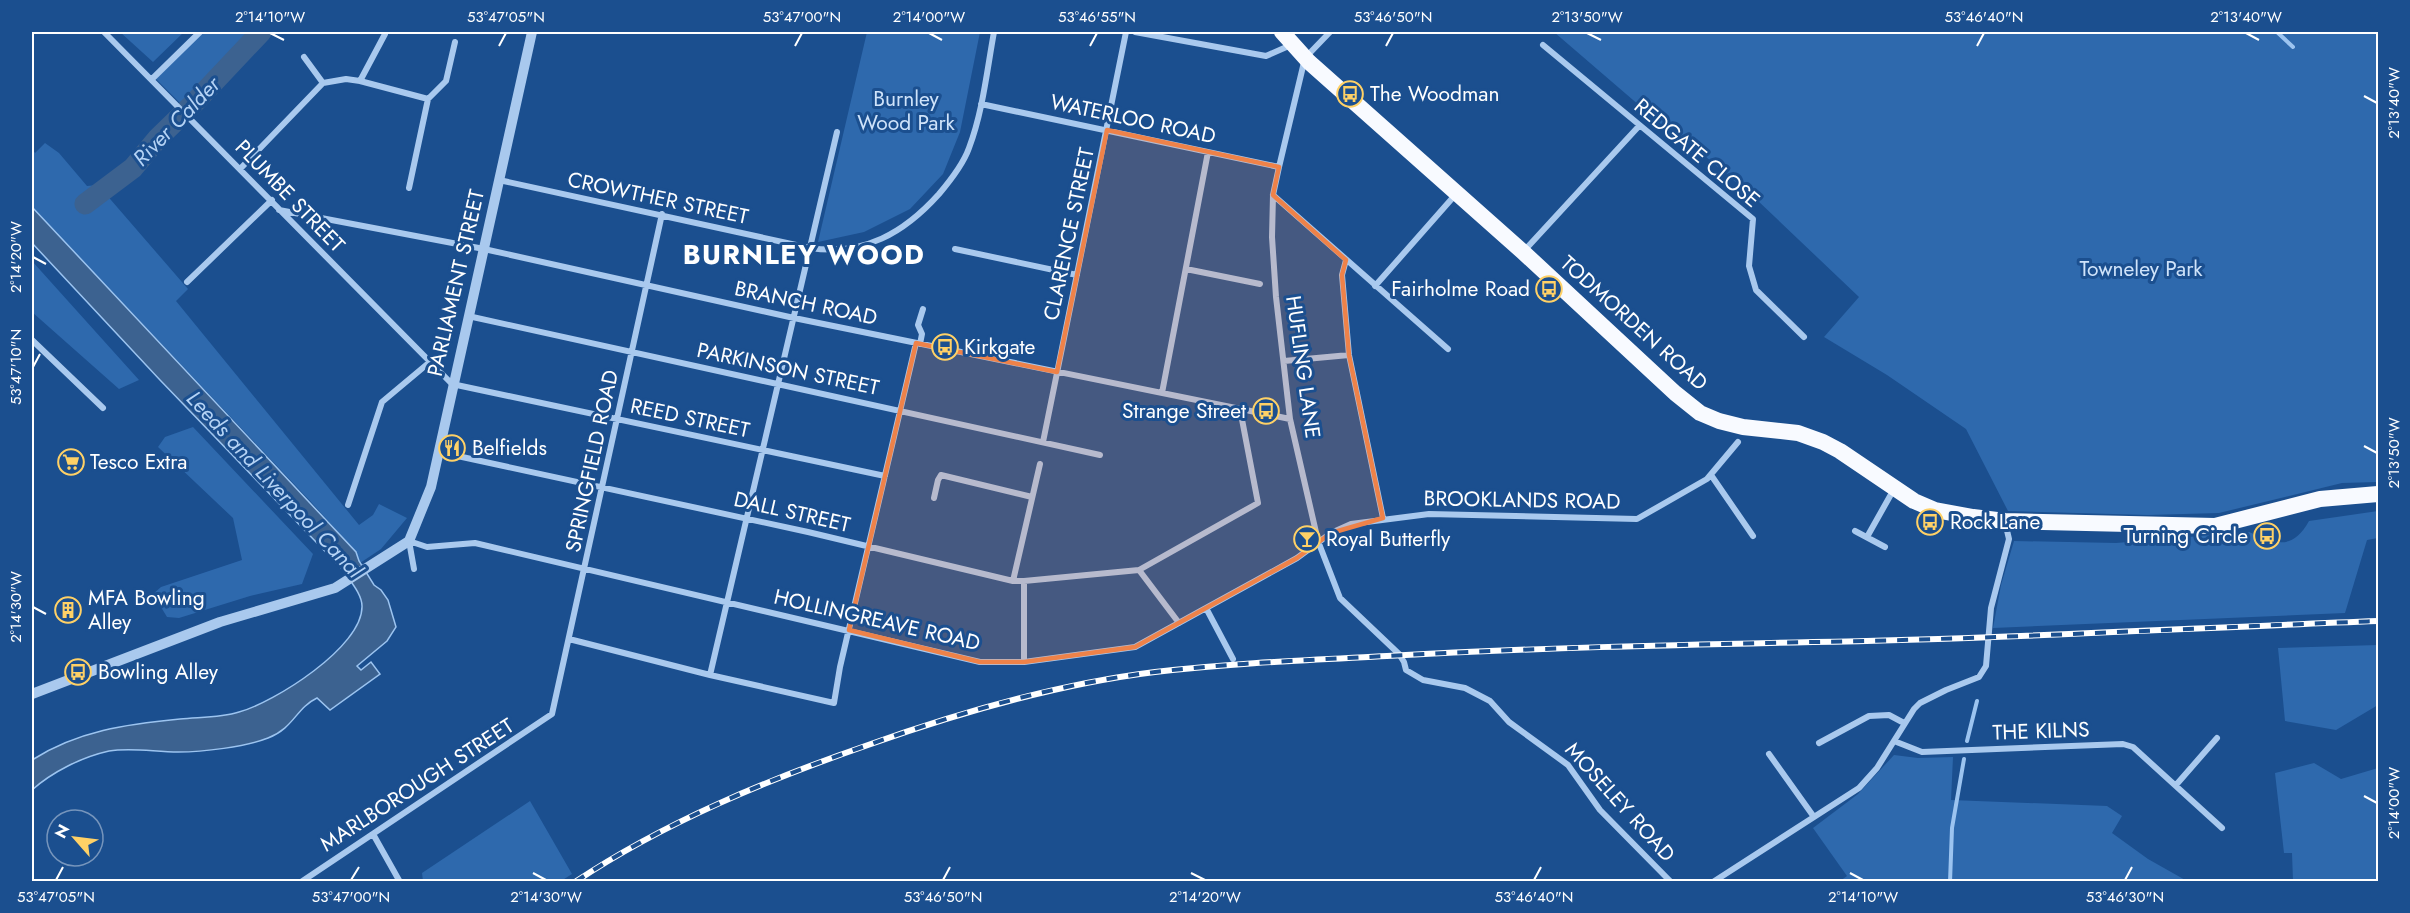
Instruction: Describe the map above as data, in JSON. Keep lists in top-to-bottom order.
{
  "streets": {
    "highway": ["TODMORDEN ROAD"],
    "street": [
      "WATERLOO ROAD",
      "REDGATE CLOSE",
      "PLUMBE STREET",
      "CROWTHER STREET",
      "CLARENCE STREET",
      "PARLIAMENT STREET",
      "BRANCH ROAD",
      "HUFLING LANE",
      "PARKINSON STREET",
      "REED STREET",
      "SPRINGFIELD ROAD",
      "BROOKLANDS ROAD",
      "DALL STREET",
      "HOLLINGREAVE ROAD",
      "THE KILNS",
      "MARLBOROUGH STREET",
      "MOSELEY ROAD"
    ]
  },
  "crossings": [
    ["WATERLOO ROAD", "CROWTHER STREET"],
    ["WATERLOO ROAD", "CLARENCE STREET"],
    ["WATERLOO ROAD", "HUFLING LANE"],
    ["PLUMBE STREET", "PARLIAMENT STREET"],
    ["PLUMBE STREET", "BRANCH ROAD"],
    ["PLUMBE STREET", "REED STREET"],
    ["CROWTHER STREET", "PARLIAMENT STREET"],
    ["CROWTHER STREET", "SPRINGFIELD ROAD"],
    ["CLARENCE STREET", "BRANCH ROAD"],
    ["CLARENCE STREET", "PARKINSON STREET"],
    ["PARLIAMENT STREET", "BRANCH ROAD"],
    ["PARLIAMENT STREET", "PARKINSON STREET"],
    ["PARLIAMENT STREET", "REED STREET"],
    ["PARLIAMENT STREET", "DALL STREET"],
    ["PARLIAMENT STREET", "HOLLINGREAVE ROAD"],
    ["BRANCH ROAD", "HUFLING LANE"],
    ["BRANCH ROAD", "SPRINGFIELD ROAD"],
    ["TODMORDEN ROAD", "HUFLING LANE"],
    ["HUFLING LANE", "BROOKLANDS ROAD"],
    ["HUFLING LANE", "HOLLINGREAVE ROAD"],
    ["HUFLING LANE", "MOSELEY ROAD"],
    ["PARKINSON STREET", "SPRINGFIELD ROAD"],
    ["REED STREET", "SPRINGFIELD ROAD"],
    ["SPRINGFIELD ROAD", "DALL STREET"],
    ["SPRINGFIELD ROAD", "HOLLINGREAVE ROAD"],
    ["SPRINGFIELD ROAD", "MARLBOROUGH STREET"],
    ["BROOKLANDS ROAD", "HOLLINGREAVE ROAD"]
  ],
  "districts": ["BURNLEY WOOD"],
  "water": ["River Calder", "Leeds and Liverpool Canal"],
  "parks": ["Burnley Wood Park", "Towneley Park"],
  "places": {
    "bus stop": [
      "The Woodman",
      "Fairholme Road",
      "Kirkgate",
      "Strange Street",
      "Rock Lane",
      "Turning Circle",
      "Bowling Alley"
    ],
    "restaurant": ["Belfields"],
    "supermarket": ["Tesco Extra"],
    "bar": ["Royal Butterfly"],
    "building": ["MFA Bowling Alley"]
  },
  "north": "top left",
  "coordinates": [
    "2°14'10\"W",
    "53°47'05\"N",
    "53°47'00\"N",
    "2°14'00\"W",
    "53°46'55\"N",
    "53°46'50\"N",
    "2°13'50\"W",
    "53°46'40\"N",
    "2°13'40\"W",
    "2°14'20\"W",
    "53°47'10\"N",
    "2°14'30\"W",
    "53°46'30\"N"
  ]
}
